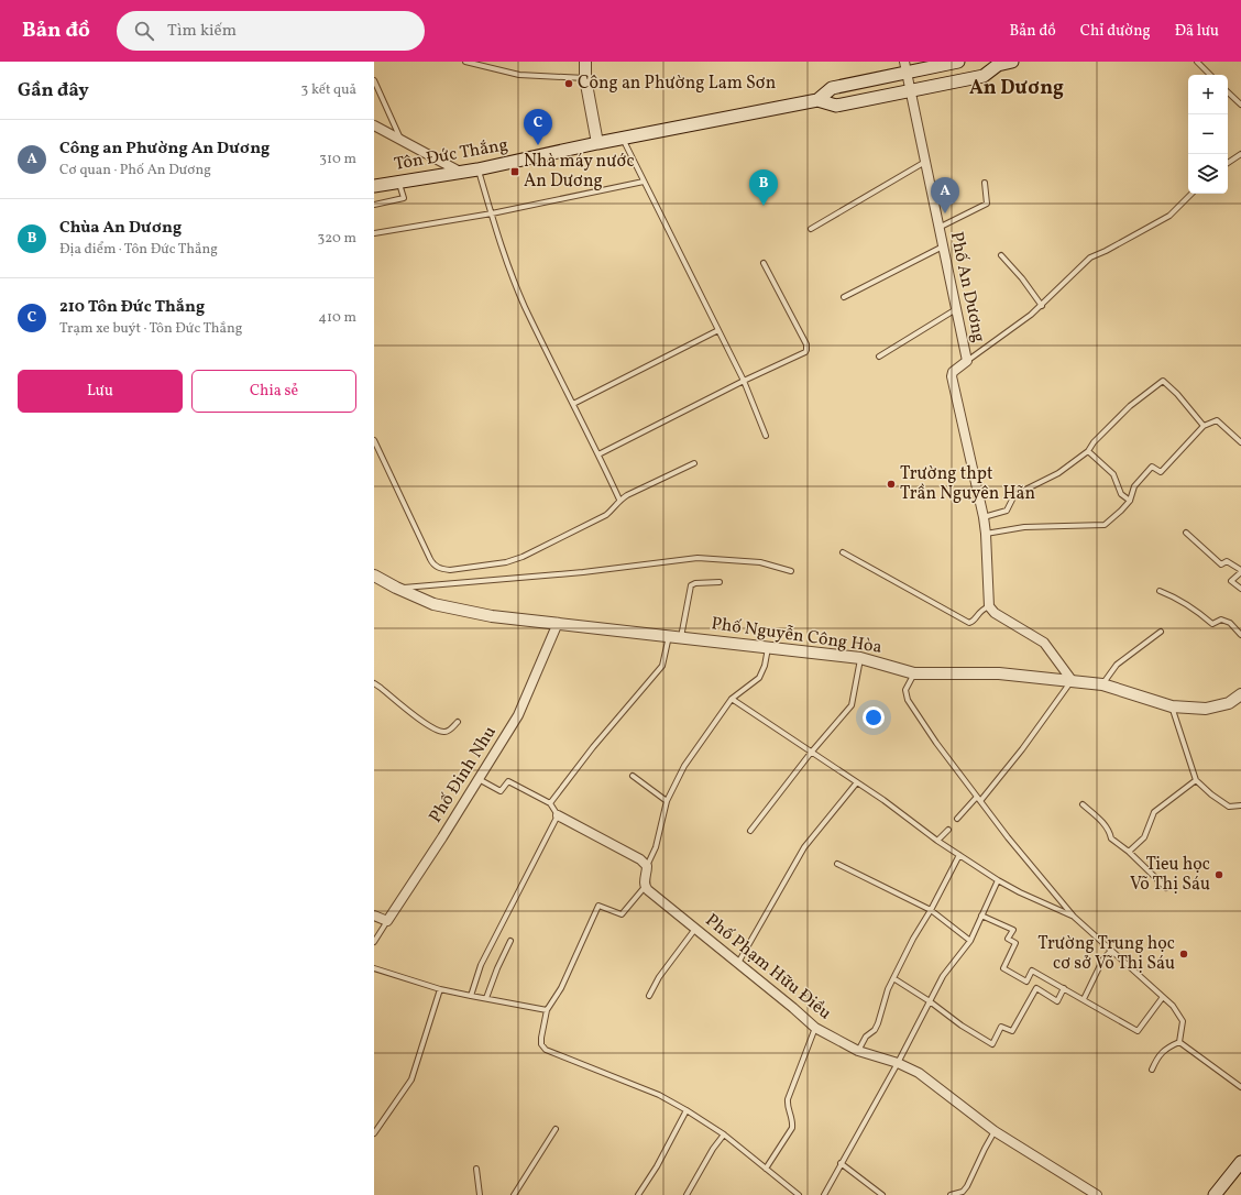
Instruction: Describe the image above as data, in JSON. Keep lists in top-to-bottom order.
{
  "streets": {
    "main road": ["Tôn Đức Thắng"],
    "street": [
      "Phố An Dương",
      "Phố Nguyễn Công Hòa",
      "Phố Đinh Nhu",
      "Phố Phạm Hữu Điều"
    ]
  },
  "crossings": [
    ["Tôn Đức Thắng", "Phố An Dương"],
    ["Phố Nguyễn Công Hòa", "Phố Đinh Nhu"]
  ],
  "districts": ["An Dương"],
  "places": {
    "other": [
      "Công an Phường Lam Sơn",
      "Trường thpt Trần Nguyên Hãn",
      "Tieu học Võ Thị Sáu",
      "Trường Trung học cơ sở Võ Thị Sáu"
    ],
    "transit": ["Nhà máy nước An Dương"]
  },
  "page": {
    "header": "Bản đồ",
    "search": "Tìm kiếm",
    "nav": ["Bản đồ", "Chỉ đường", "Đã lưu"],
    "heading": ["Gần đây", "3 kết quả"],
    "map_buttons": ["+", "−"],
    "pins": ["C", "B", "A"],
    "list": [
      {
        "mark": "A",
        "name": "Công an Phường An Dương",
        "note": "Cơ quan · Phố An Dương",
        "value": "310 m"
      },
      {
        "mark": "B",
        "name": "Chùa An Dương",
        "note": "Địa điểm · Tôn Đức Thắng",
        "value": "320 m"
      },
      {
        "mark": "C",
        "name": "210 Tôn Đức Thắng",
        "note": "Trạm xe buýt · Tôn Đức Thắng",
        "value": "410 m"
      }
    ],
    "buttons": ["Lưu", "Chia sẻ"]
  }
}
